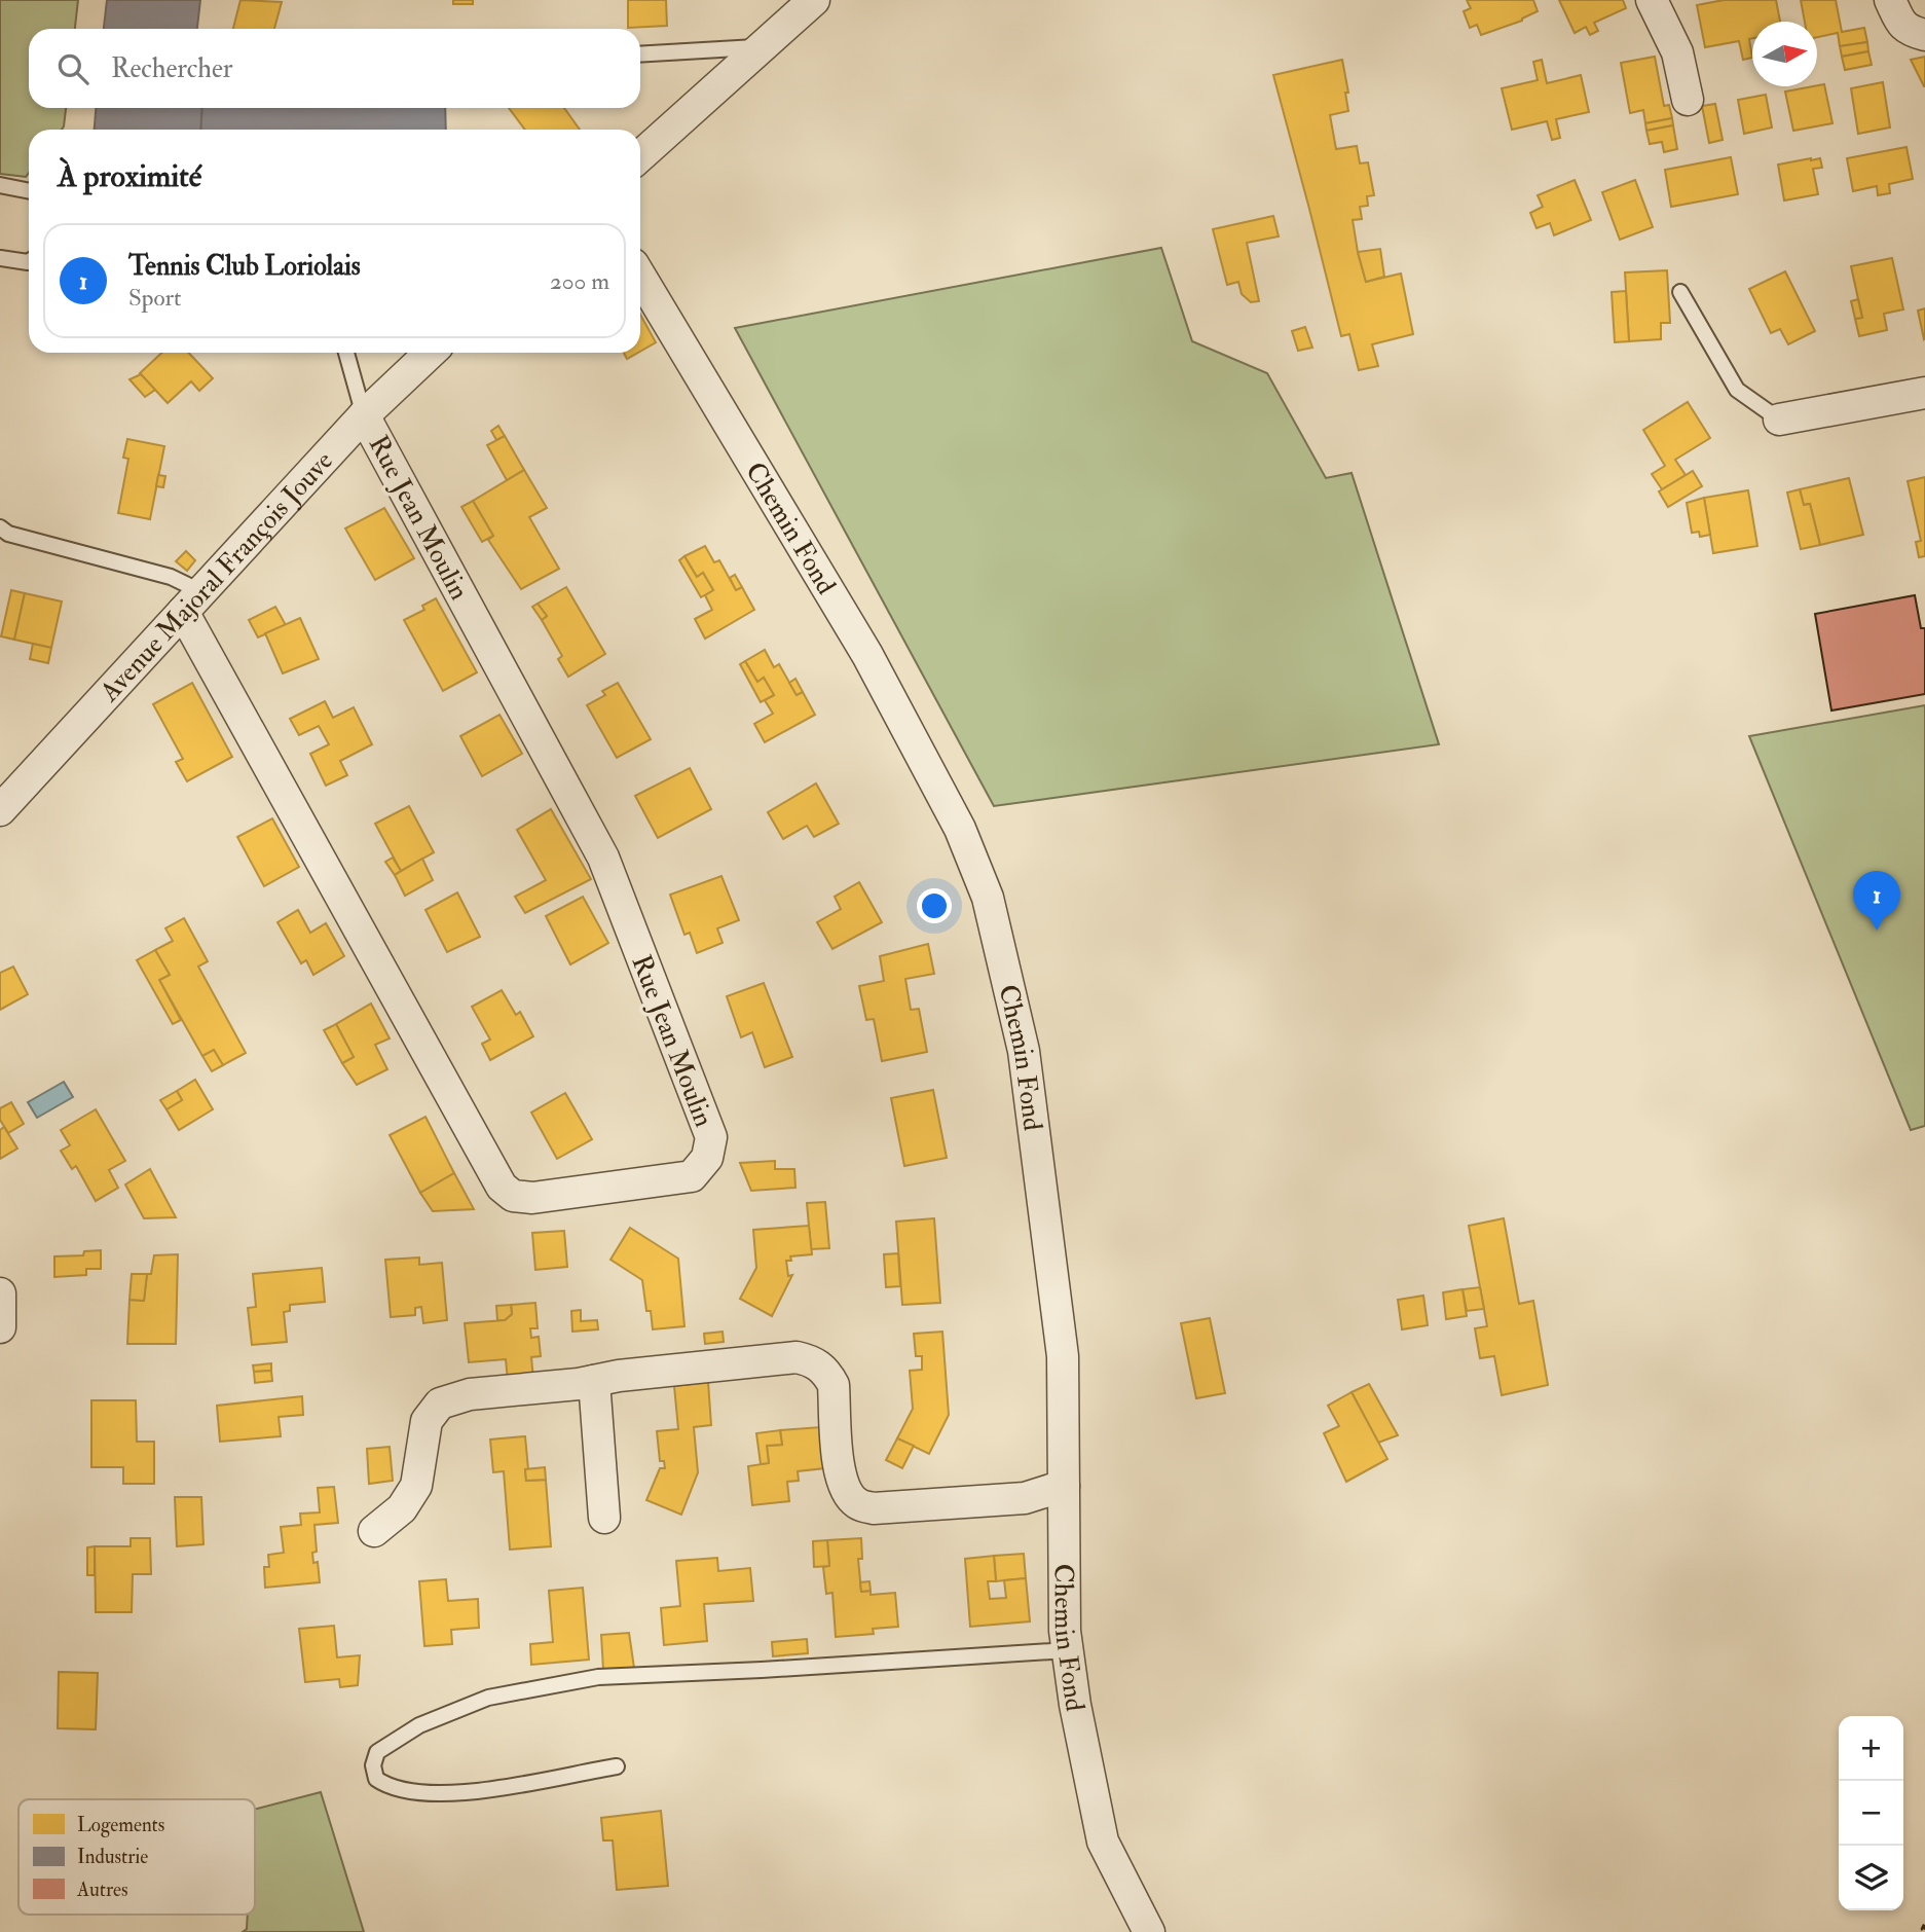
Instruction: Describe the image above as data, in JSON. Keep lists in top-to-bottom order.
{
  "streets": {
    "street": ["Rue Jean Moulin", "Chemin Fond", "Avenue Majoral François Jouve"]
  },
  "crossings": [
    ["Rue Jean Moulin", "Avenue Majoral François Jouve"]
  ],
  "legend": ["Logements", "Industrie", "Autres"],
  "north": "right",
  "page": {
    "search": "Rechercher",
    "heading": "À proximité",
    "list": [
      {
        "mark": "1",
        "name": "Tennis Club Loriolais",
        "note": "Sport",
        "value": "200 m"
      }
    ],
    "pins": "1",
    "map_buttons": ["+", "−"]
  }
}
